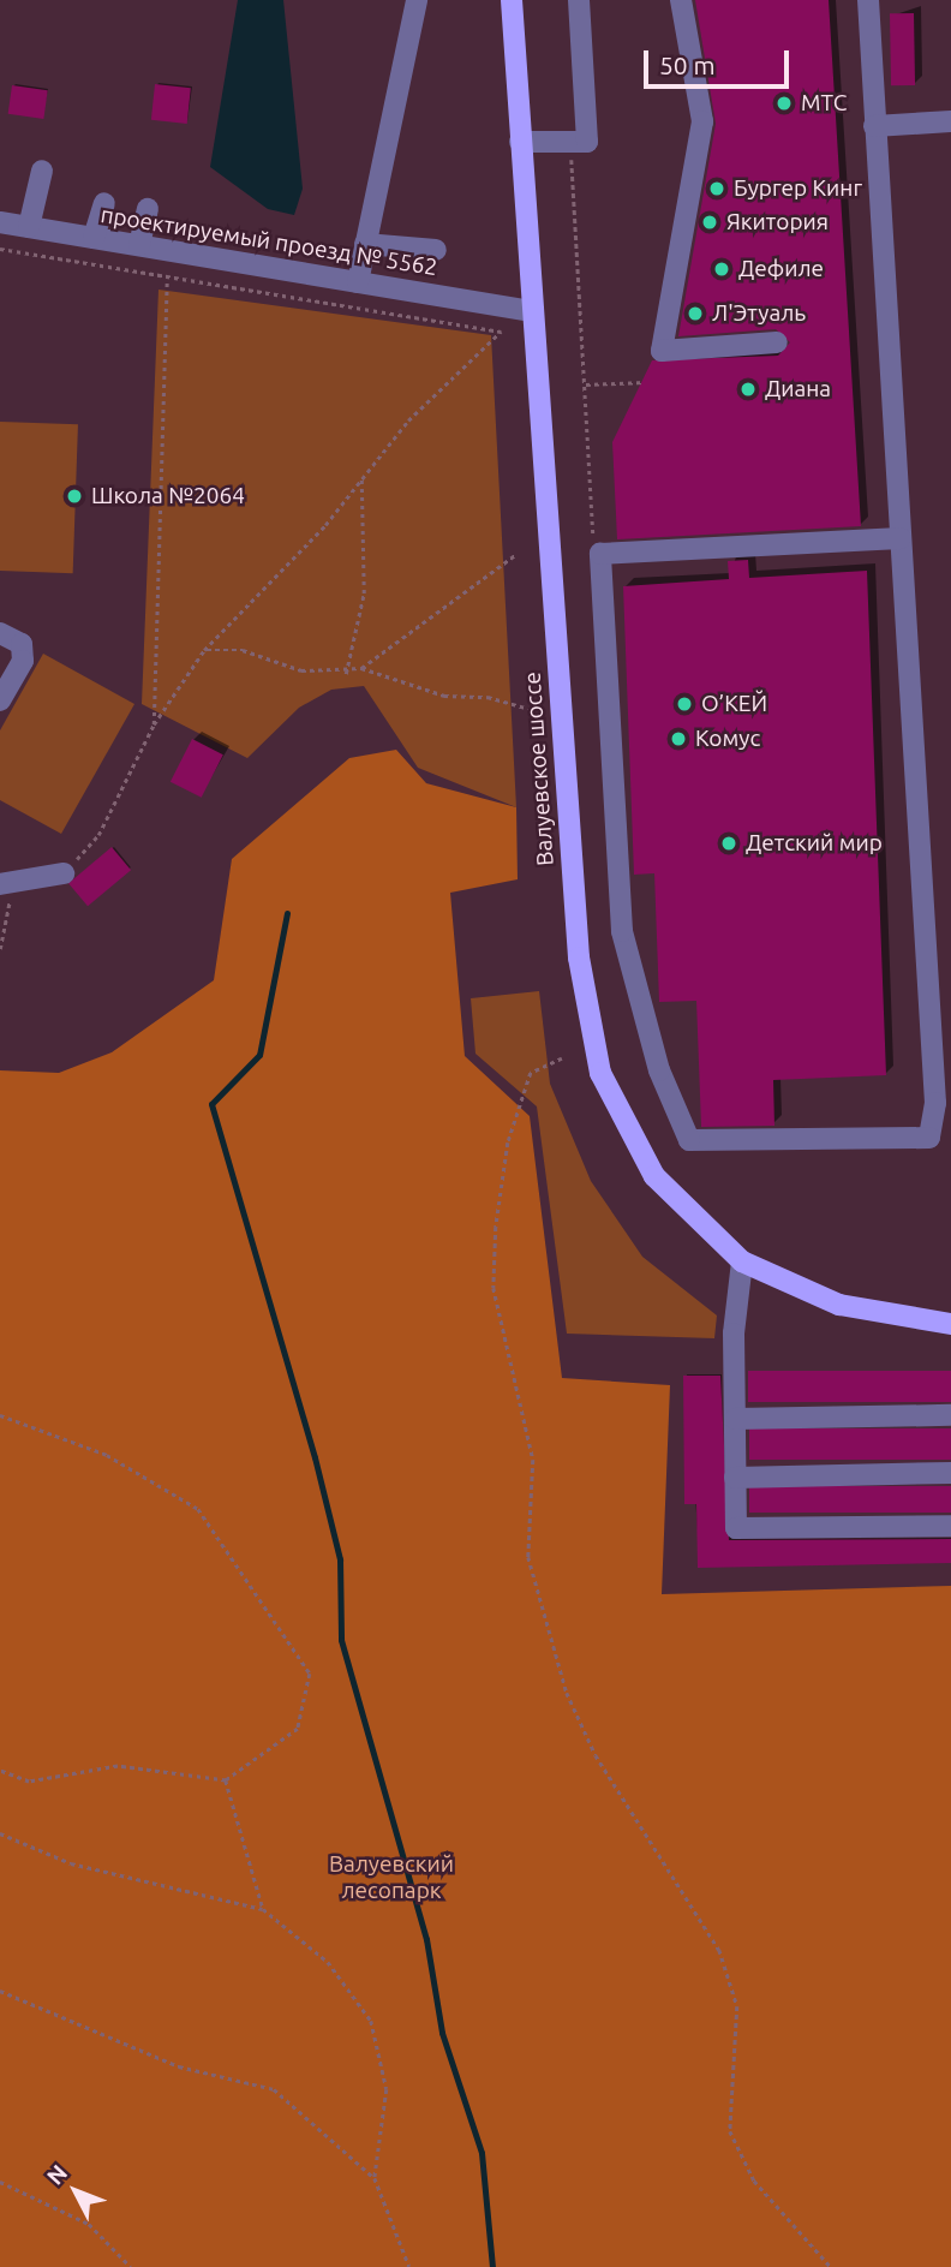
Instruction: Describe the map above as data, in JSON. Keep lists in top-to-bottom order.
{
  "streets": {
    "main road": ["Валуевское шоссе"],
    "street": ["проектируемый проезд № 5562"]
  },
  "crossings": [
    ["проектируемый проезд № 5562", "Валуевское шоссе"]
  ],
  "parks": ["Валуевский лесопарк"],
  "places": [
    "МТС",
    "Бургер Кинг",
    "Якитория",
    "Дефиле",
    "Л'Этуаль",
    "Диана",
    "Школа №2064",
    "О’КЕЙ",
    "Комус",
    "Детский мир"
  ],
  "scale_bar": "50 m",
  "north": "top left"
}
